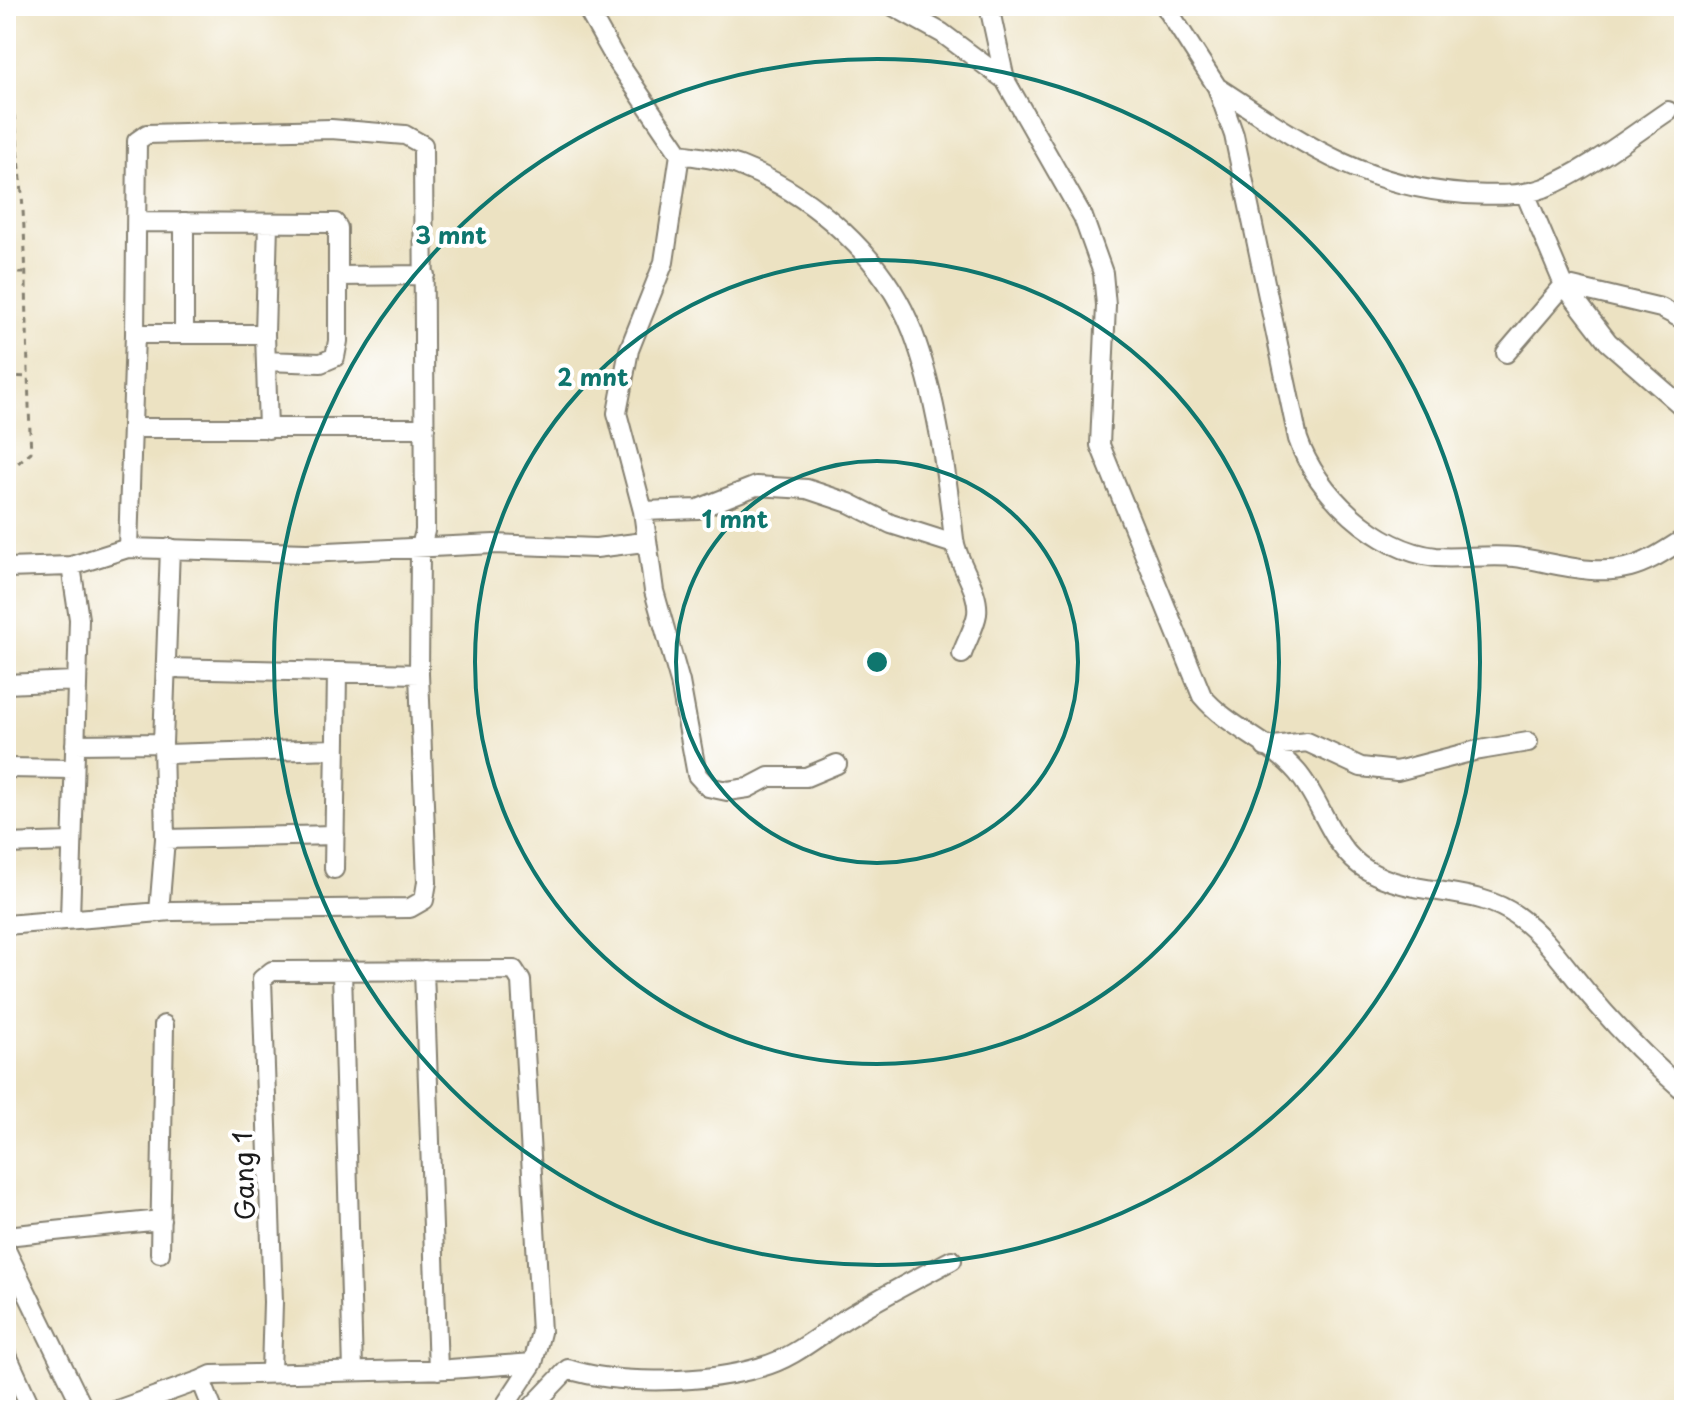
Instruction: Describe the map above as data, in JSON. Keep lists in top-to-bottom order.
{
  "streets": {
    "street": ["Gang 1"]
  },
  "rings": ["3 mnt", "2 mnt", "1 mnt"]
}
